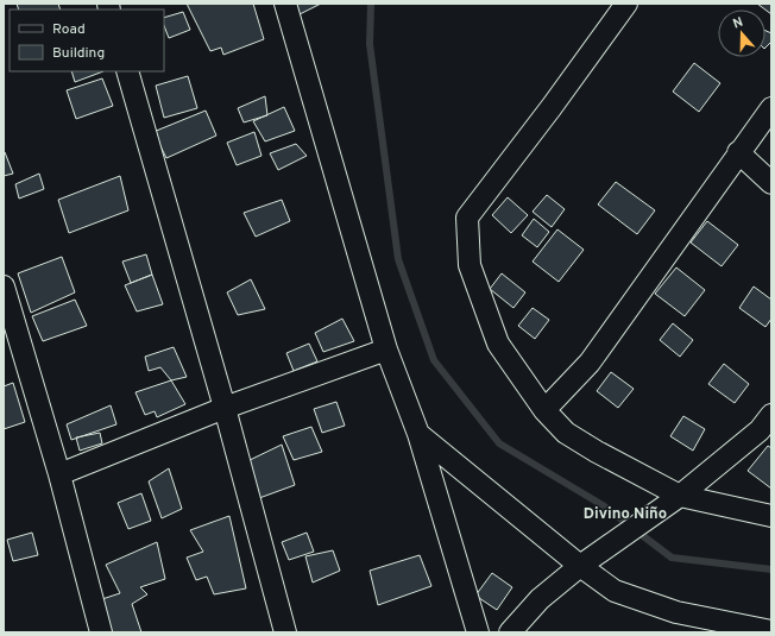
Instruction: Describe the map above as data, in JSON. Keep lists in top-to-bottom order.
{
  "districts": ["Divino Niño"],
  "legend": ["Road", "Building"],
  "north": "top"
}
